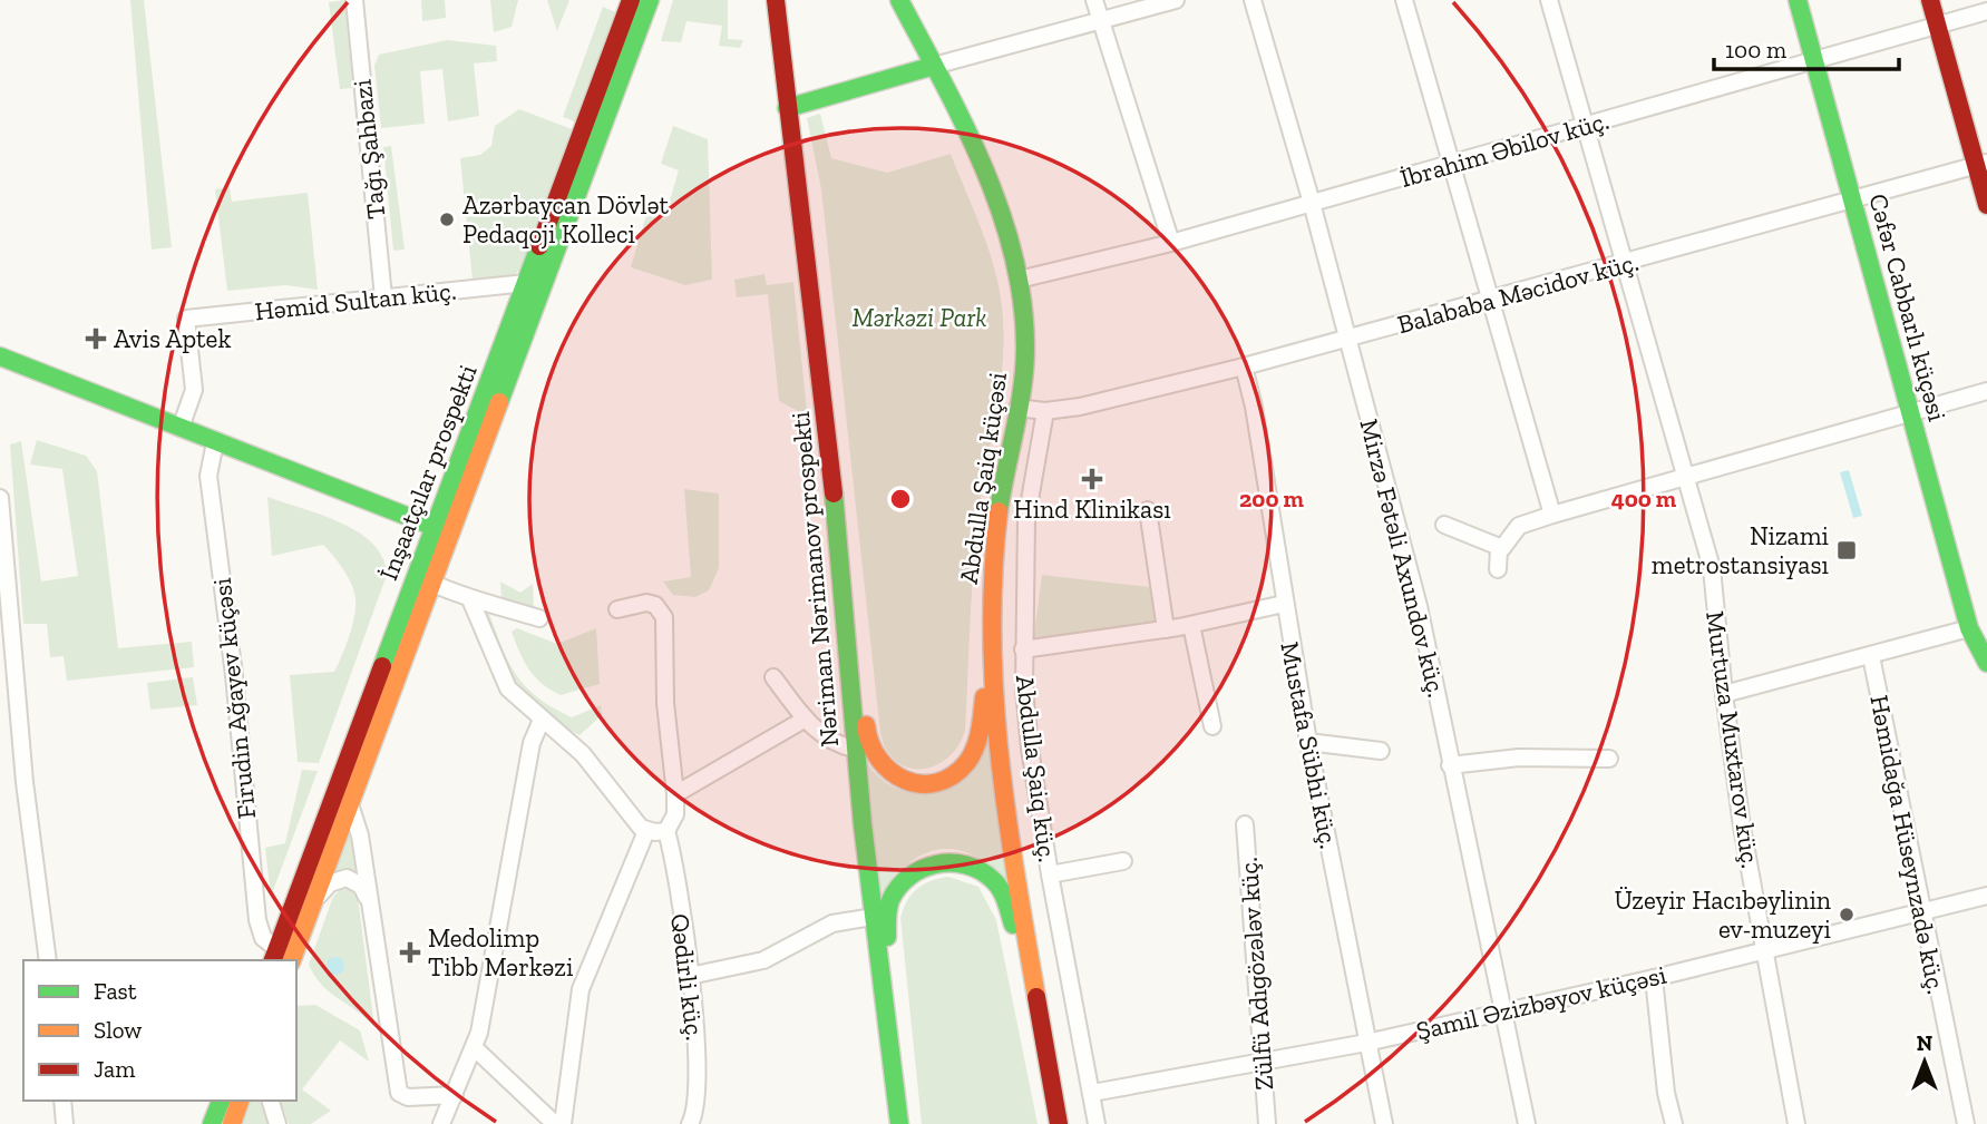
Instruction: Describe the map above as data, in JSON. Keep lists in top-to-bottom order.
{
  "streets": {
    "main road": [
      "Cəfər Cabbarlı küçəsi",
      "İnşaatçılar prospekti",
      "Abdulla Şaiq küçəsi",
      "Nəriman Nərimanov prospekti"
    ],
    "street": [
      "Tağı Şahbazi",
      "İbrahim Əbilov küç.",
      "Balababa Məcidov küç.",
      "Həmid Sultan küç.",
      "Mirzə Fətəli Axundov küç.",
      "Firudin Ağayev küçəsi",
      "Murtuza Muxtarov küç.",
      "Mustafa Sübhi küç.",
      "Abdulla Şaiq küç.",
      "Həmidağa Hüseynzadə küç.",
      "Zülfü Adıgözələv küç.",
      "Qədirli küç.",
      "Şamil Əzizbəyov küçəsi"
    ]
  },
  "crossings": [
    ["Tağı Şahbazi", "Həmid Sultan küç."],
    ["İbrahim Əbilov küç.", "Cəfər Cabbarlı küçəsi"],
    ["İbrahim Əbilov küç.", "Abdulla Şaiq küçəsi"],
    ["İbrahim Əbilov küç.", "Mirzə Fətəli Axundov küç."],
    ["İbrahim Əbilov küç.", "Murtuza Muxtarov küç."],
    ["Balababa Məcidov küç.", "Cəfər Cabbarlı küçəsi"],
    ["Balababa Məcidov küç.", "Abdulla Şaiq küçəsi"],
    ["Balababa Məcidov küç.", "Mirzə Fətəli Axundov küç."],
    ["Balababa Məcidov küç.", "Murtuza Muxtarov küç."],
    ["Balababa Məcidov küç.", "Mustafa Sübhi küç."],
    ["Balababa Məcidov küç.", "Abdulla Şaiq küç."],
    ["Həmid Sultan küç.", "İnşaatçılar prospekti"],
    ["İnşaatçılar prospekti", "Firudin Ağayev küçəsi"],
    ["Mirzə Fətəli Axundov küç.", "Şamil Əzizbəyov küçəsi"],
    ["Murtuza Muxtarov küç.", "Şamil Əzizbəyov küçəsi"],
    ["Mustafa Sübhi küç.", "Şamil Əzizbəyov küçəsi"],
    ["Abdulla Şaiq küç.", "Şamil Əzizbəyov küçəsi"],
    ["Həmidağa Hüseynzadə küç.", "Şamil Əzizbəyov küçəsi"],
    ["Zülfü Adıgözələv küç.", "Şamil Əzizbəyov küçəsi"]
  ],
  "parks": ["Mərkəzi Park"],
  "places": {
    "other": ["Azərbaycan Dövlət Pedaqoji Kolleci", "Üzeyir Hacıbəylinin ev-muzeyi"],
    "health": ["Avis Aptek", "Hind Klinikası", "Medolimp Tibb Mərkəzi"],
    "transit": ["Nizami metrostansiyası"]
  },
  "legend": ["Fast", "Slow", "Jam"],
  "scale_bar": "100 m",
  "north": "top",
  "rings": ["200 m", "400 m"]
}
